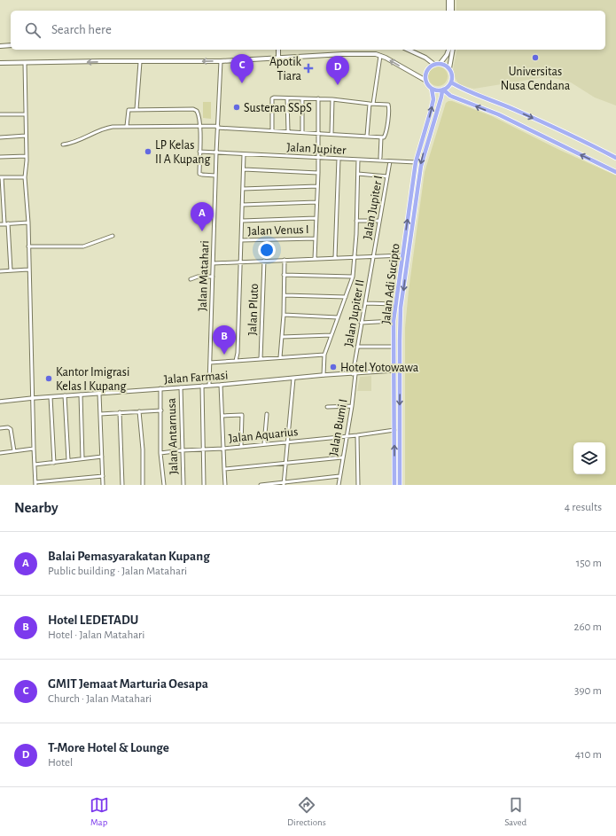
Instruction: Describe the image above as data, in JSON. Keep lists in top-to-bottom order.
{
  "streets": {
    "highway": ["Jalan Adi Sucipto"],
    "street": [
      "Jalan Jupiter",
      "Jalan Jupiter I",
      "Jalan Venus I",
      "Jalan Matahari",
      "Jalan Pluto",
      "Jalan Jupiter II",
      "Jalan Farmasi",
      "Jalan Bumi I",
      "Jalan Aquarius",
      "Jalan Antarnusa"
    ]
  },
  "crossings": [
    ["Jalan Jupiter", "Jalan Jupiter I"],
    ["Jalan Jupiter", "Jalan Matahari"],
    ["Jalan Jupiter", "Jalan Adi Sucipto"],
    ["Jalan Jupiter I", "Jalan Jupiter II"],
    ["Jalan Matahari", "Jalan Farmasi"],
    ["Jalan Adi Sucipto", "Jalan Farmasi"],
    ["Jalan Adi Sucipto", "Jalan Aquarius"],
    ["Jalan Jupiter II", "Jalan Farmasi"],
    ["Jalan Jupiter II", "Jalan Bumi I"],
    ["Jalan Farmasi", "Jalan Bumi I"],
    ["Jalan Farmasi", "Jalan Antarnusa"],
    ["Jalan Bumi I", "Jalan Aquarius"],
    ["Jalan Aquarius", "Jalan Antarnusa"]
  ],
  "places": {
    "other": [
      "Universitas Nusa Cendana",
      "Susteran SSpS",
      "LP Kelas II A Kupang",
      "Hotel Yotowawa",
      "Kantor Imigrasi Kelas I Kupang"
    ],
    "health": ["Apotik Tiara"]
  },
  "page": {
    "search": "Search here",
    "pins": [
      "C",
      "D",
      "A",
      "B"
    ],
    "heading": ["Nearby", "4 results"],
    "list": [
      {
        "mark": "A",
        "name": "Balai Pemasyarakatan Kupang",
        "note": "Public building · Jalan Matahari",
        "value": "150 m"
      },
      {
        "mark": "B",
        "name": "Hotel LEDETADU",
        "note": "Hotel · Jalan Matahari",
        "value": "260 m"
      },
      {
        "mark": "C",
        "name": "GMIT Jemaat Marturia Oesapa",
        "note": "Church · Jalan Matahari",
        "value": "390 m"
      },
      {
        "mark": "D",
        "name": "T-More Hotel & Lounge",
        "note": "Hotel",
        "value": "410 m"
      }
    ],
    "nav": ["Map", "Directions", "Saved"]
  }
}
